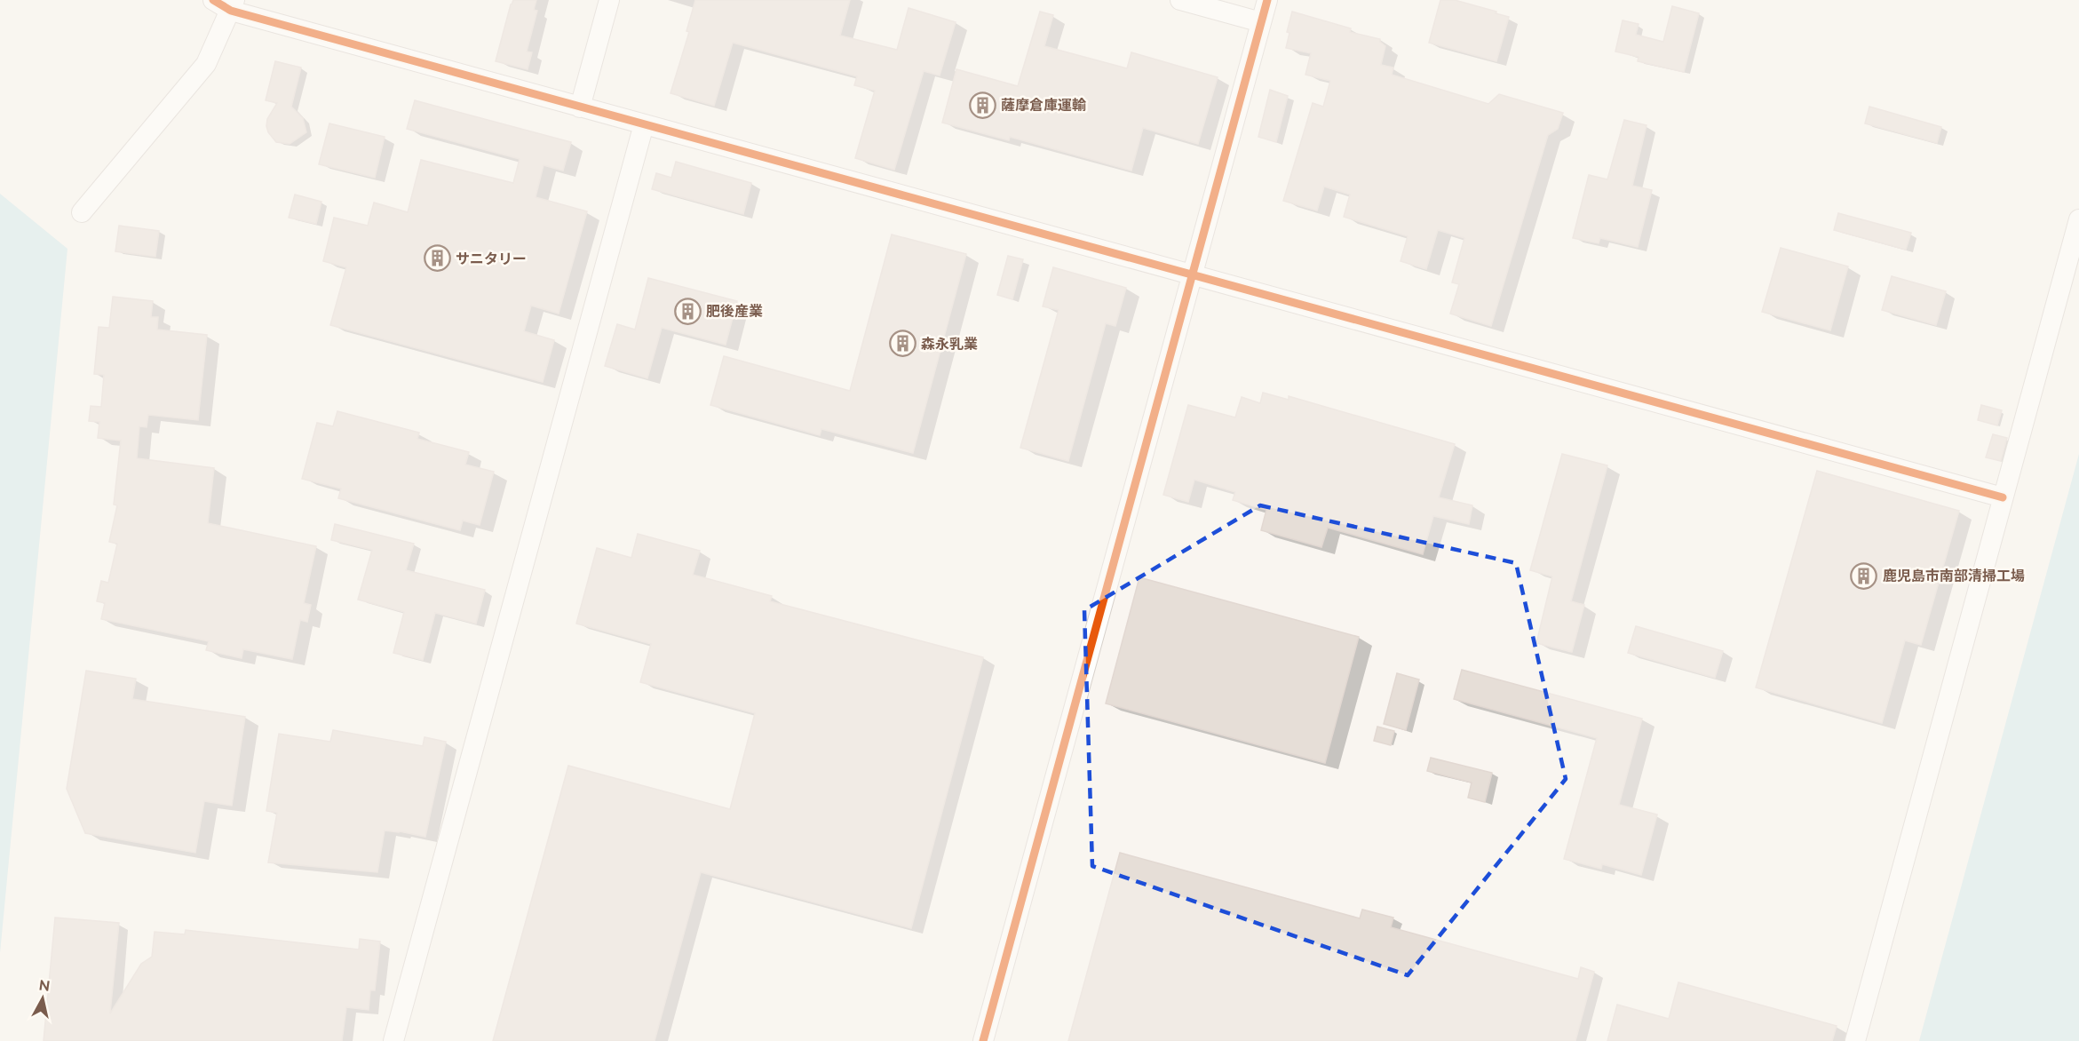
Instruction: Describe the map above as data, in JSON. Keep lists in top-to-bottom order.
{
  "places": {
    "building": [
      "薩摩倉庫運輸",
      "サニタリー",
      "肥後産業",
      "森永乳業",
      "鹿児島市南部清掃工場"
    ]
  },
  "north": "top"
}
